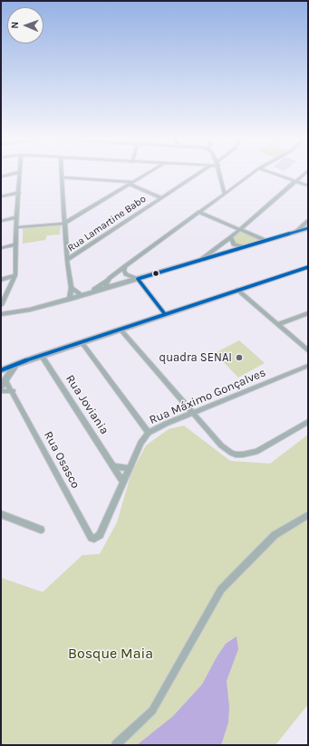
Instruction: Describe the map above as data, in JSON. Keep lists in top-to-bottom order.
{
  "streets": {
    "street": [
      "Rua Lamartine Babo",
      "Rua Máximo Gonçalves",
      "Rua Joviania",
      "Rua Osasco"
    ]
  },
  "crossings": [
    ["Rua Máximo Gonçalves", "Rua Joviania"],
    ["Rua Máximo Gonçalves", "Rua Osasco"]
  ],
  "parks": ["Bosque Maia"],
  "places": ["quadra SENAI"],
  "north": "left"
}
